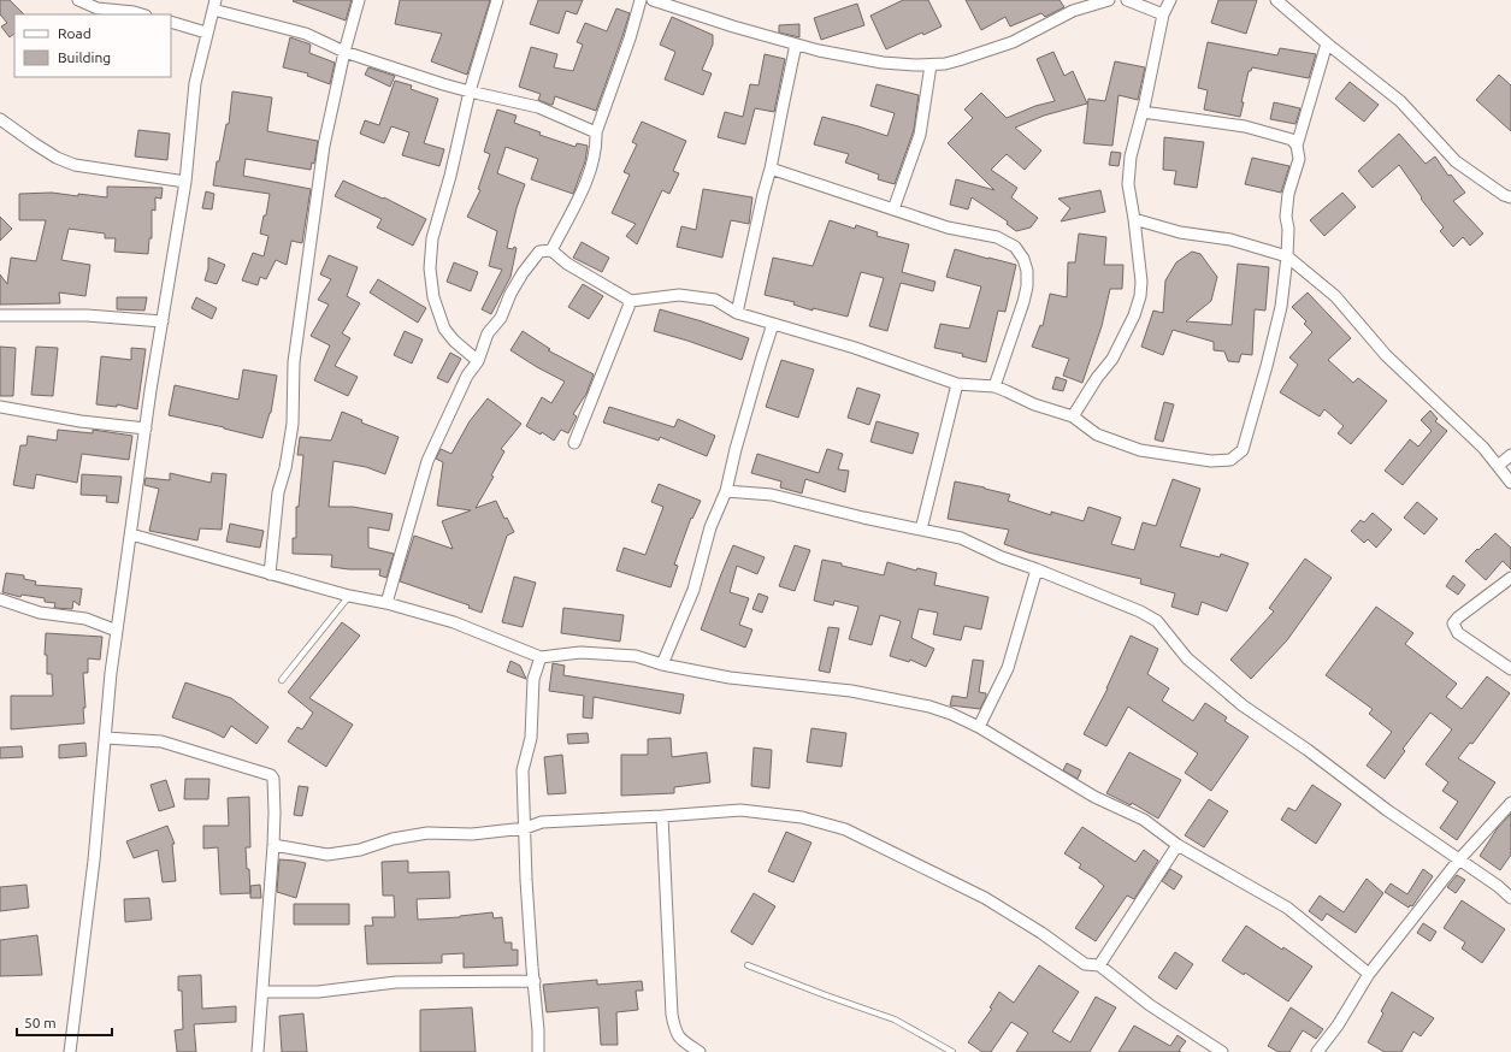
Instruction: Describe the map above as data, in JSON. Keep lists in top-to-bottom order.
{
  "legend": ["Road", "Building"],
  "scale_bar": "50 m"
}
